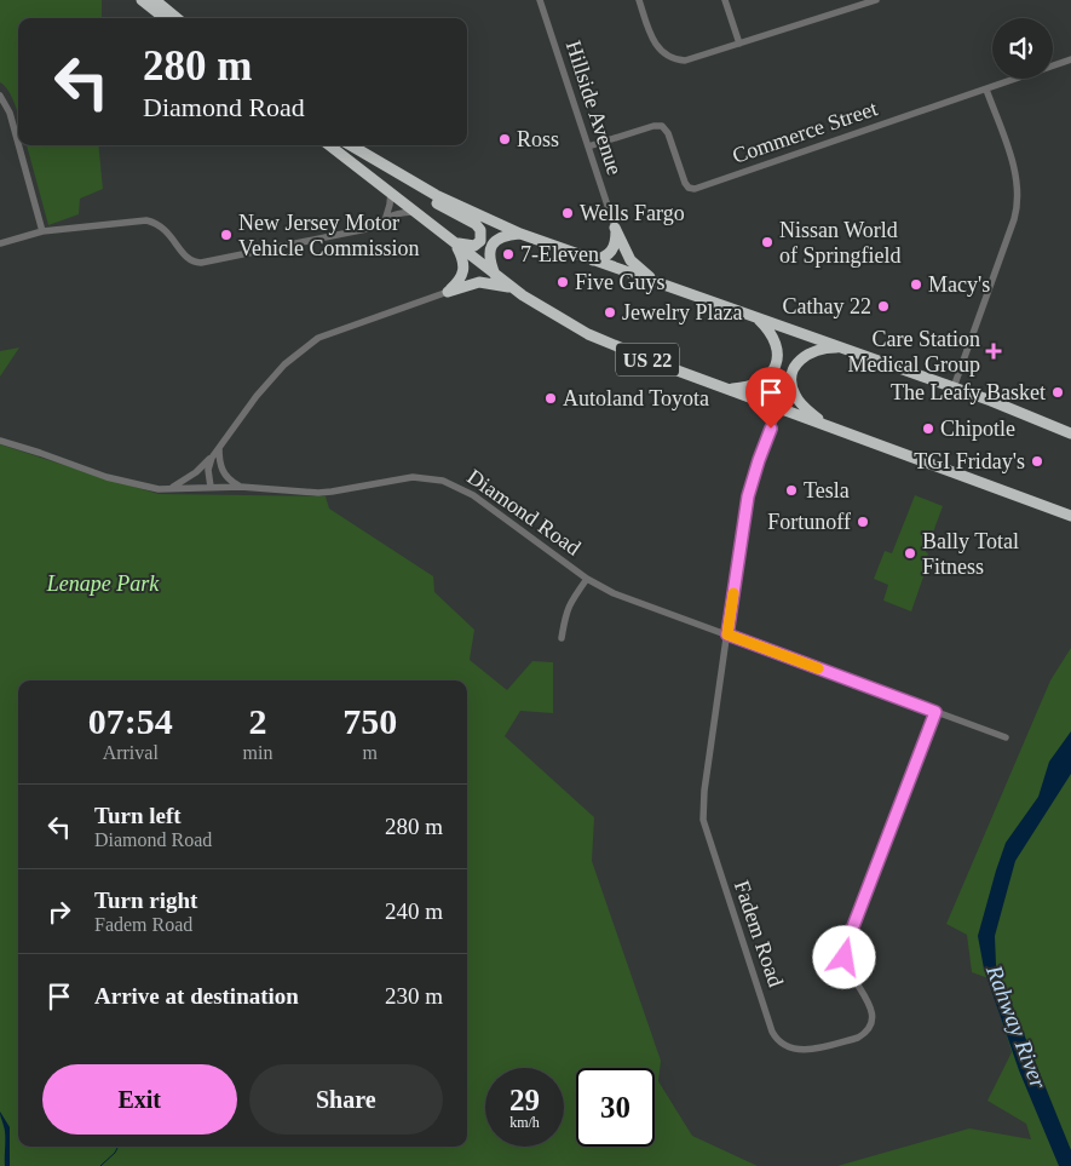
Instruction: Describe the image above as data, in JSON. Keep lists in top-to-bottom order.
{
  "streets": {
    "highway": ["US 22"],
    "street": [
      "Hillside Avenue",
      "Commerce Street",
      "Diamond Road",
      "Fadem Road"
    ]
  },
  "crossings": [
    ["Hillside Avenue", "Commerce Street"],
    ["US 22", "Fadem Road"],
    ["Diamond Road", "Fadem Road"]
  ],
  "water": ["Rahway River"],
  "parks": ["Lenape Park"],
  "places": {
    "other": [
      "Ross",
      "Wells Fargo",
      "New Jersey Motor Vehicle Commission",
      "Nissan World of Springfield",
      "7-Eleven",
      "Five Guys",
      "Macy's",
      "Cathay 22",
      "Jewelry Plaza",
      "The Leafy Basket",
      "Autoland Toyota",
      "Chipotle",
      "TGI Friday's",
      "Tesla",
      "Fortunoff",
      "Bally Total Fitness"
    ],
    "health": ["Care Station Medical Group"]
  },
  "page": {
    "turn": ["280 m", "Diamond Road"],
    "eta": [
      "07:54",
      "Arrival",
      "2",
      "min",
      "750",
      "m"
    ],
    "list": [
      {
        "name": "Turn left",
        "note": "Diamond Road",
        "value": "280 m"
      },
      {
        "name": "Turn right",
        "note": "Fadem Road",
        "value": "240 m"
      },
      {
        "name": "Arrive at destination",
        "value": "230 m"
      }
    ],
    "buttons": ["Exit", "Share"],
    "speed": "29 km/h",
    "limit": "30"
  }
}
